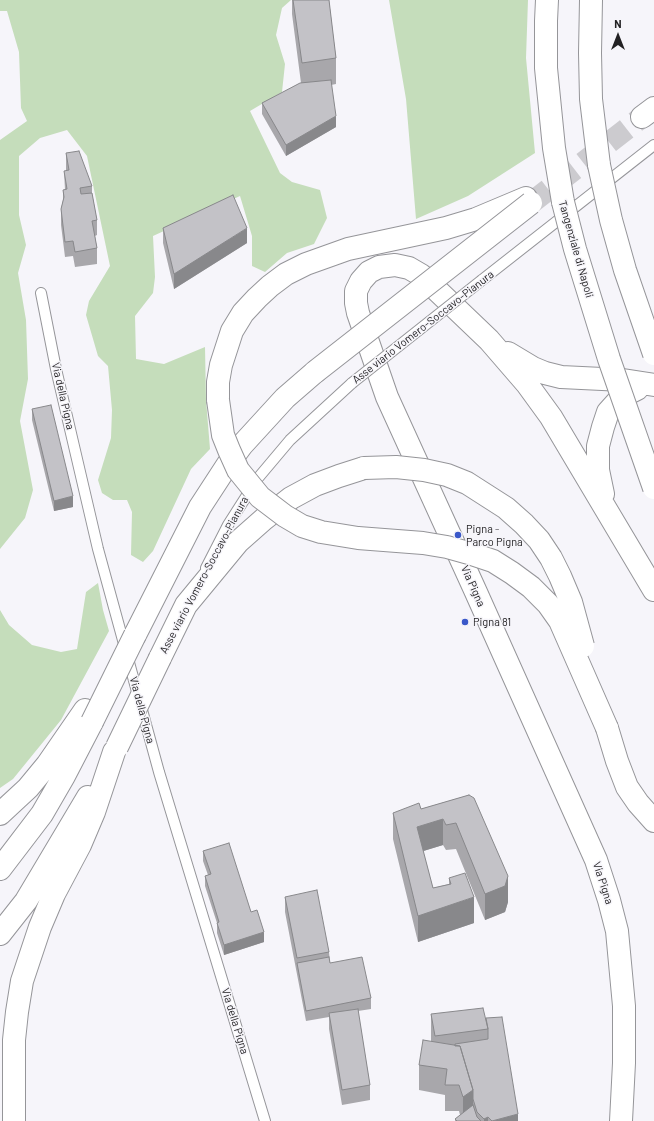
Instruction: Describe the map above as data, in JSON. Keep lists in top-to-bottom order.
{
  "streets": {
    "main road": ["Tangenziale di Napoli", "Asse viario Vomero-Soccavo-Pianura", "Via Pigna"],
    "lane": ["Via della Pigna"]
  },
  "places": ["Pigna - Parco Pigna", "Pigna 81"],
  "north": "top"
}
